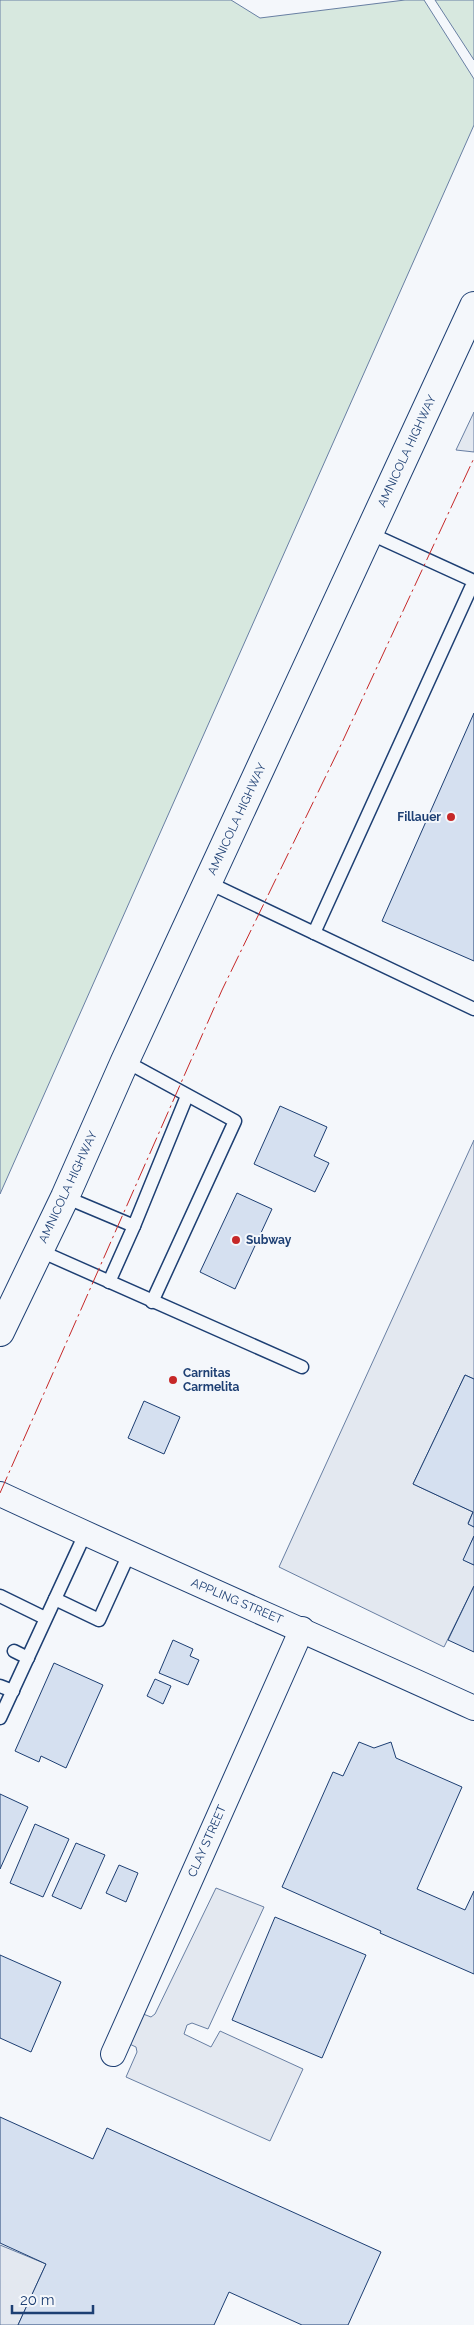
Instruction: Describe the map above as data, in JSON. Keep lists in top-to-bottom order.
{
  "streets": {
    "main road": ["AMNICOLA HIGHWAY"],
    "street": ["APPLING STREET", "CLAY STREET"]
  },
  "crossings": [
    ["APPLING STREET", "CLAY STREET"]
  ],
  "places": ["Fillauer", "Subway", "Carnitas Carmelita"],
  "scale_bar": "20 m"
}
